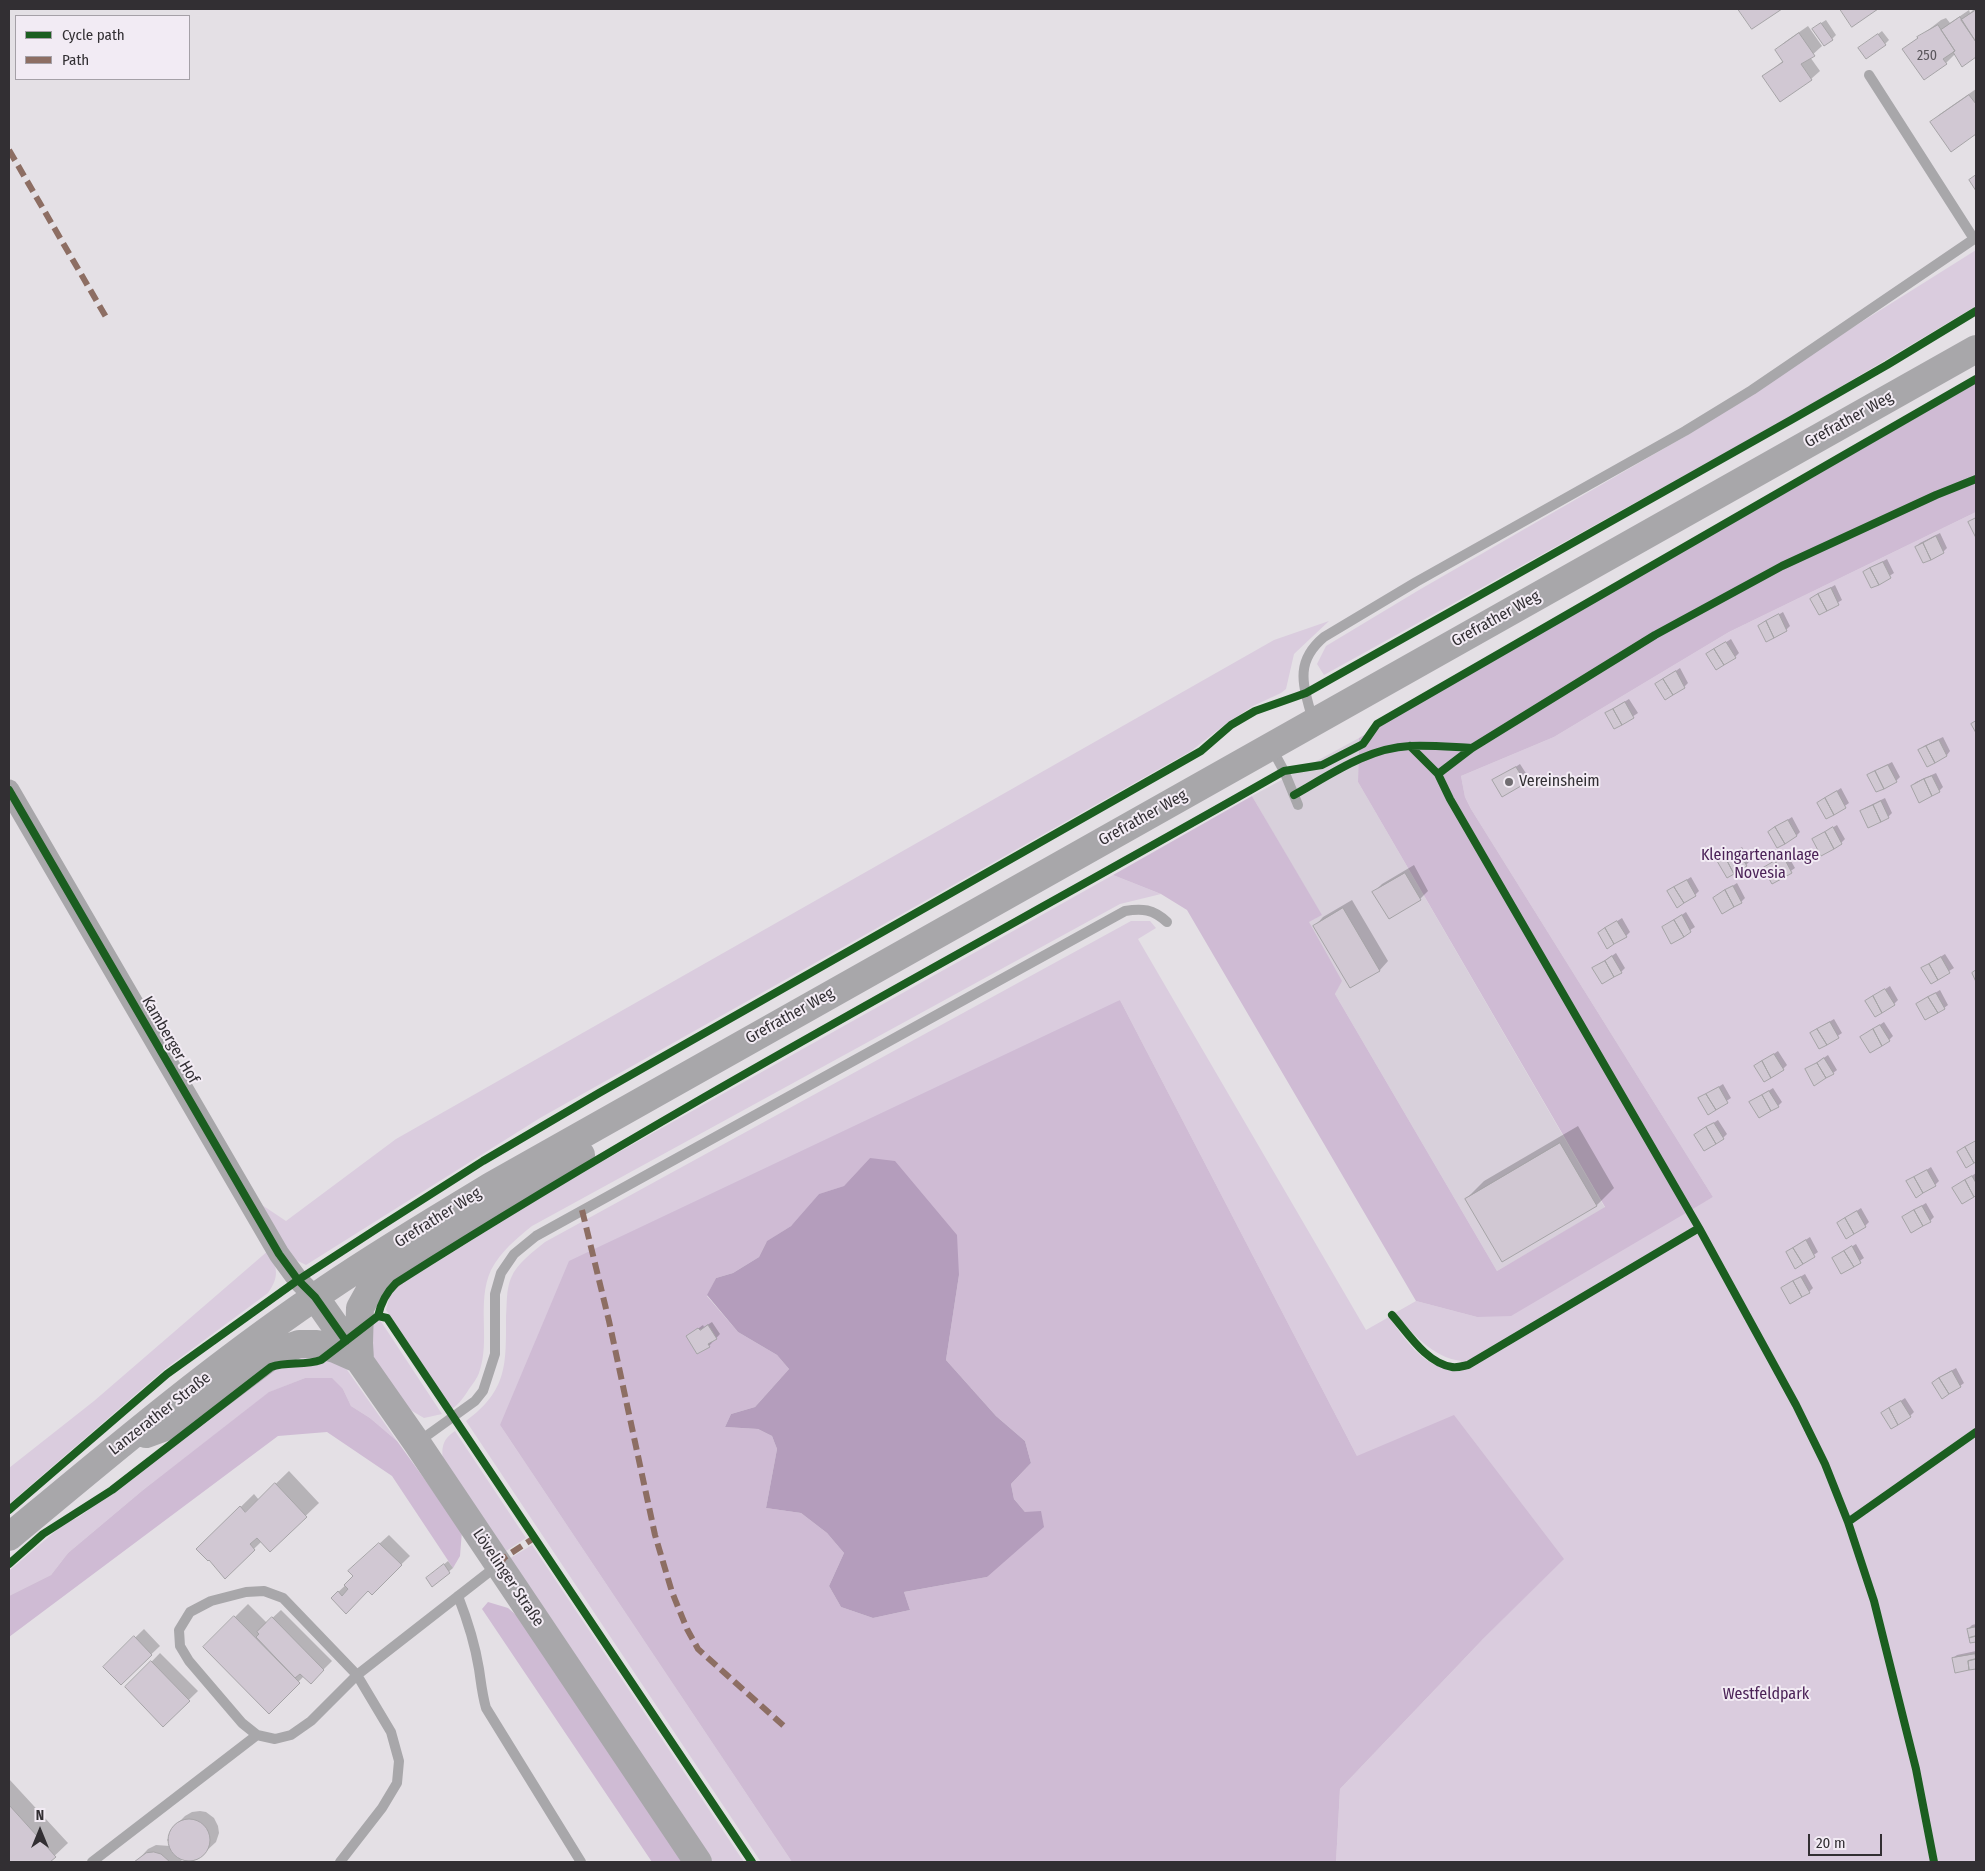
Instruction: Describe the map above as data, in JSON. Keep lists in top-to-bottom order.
{
  "streets": {
    "main road": ["Grefrather Weg", "Lanzerather Straße", "Lövelinger Straße"],
    "street": ["Kamberger Hof"]
  },
  "crossings": [
    ["Grefrather Weg", "Kamberger Hof"],
    ["Grefrather Weg", "Lanzerather Straße"],
    ["Grefrather Weg", "Lövelinger Straße"],
    ["Kamberger Hof", "Lanzerather Straße"],
    ["Kamberger Hof", "Lövelinger Straße"],
    ["Lanzerather Straße", "Lövelinger Straße"]
  ],
  "parks": ["Kleingartenanlage Novesia", "Westfeldpark"],
  "places": ["Vereinsheim"],
  "house_numbers": ["250"],
  "legend": ["Cycle path", "Path"],
  "scale_bar": "20 m",
  "north": "top"
}
